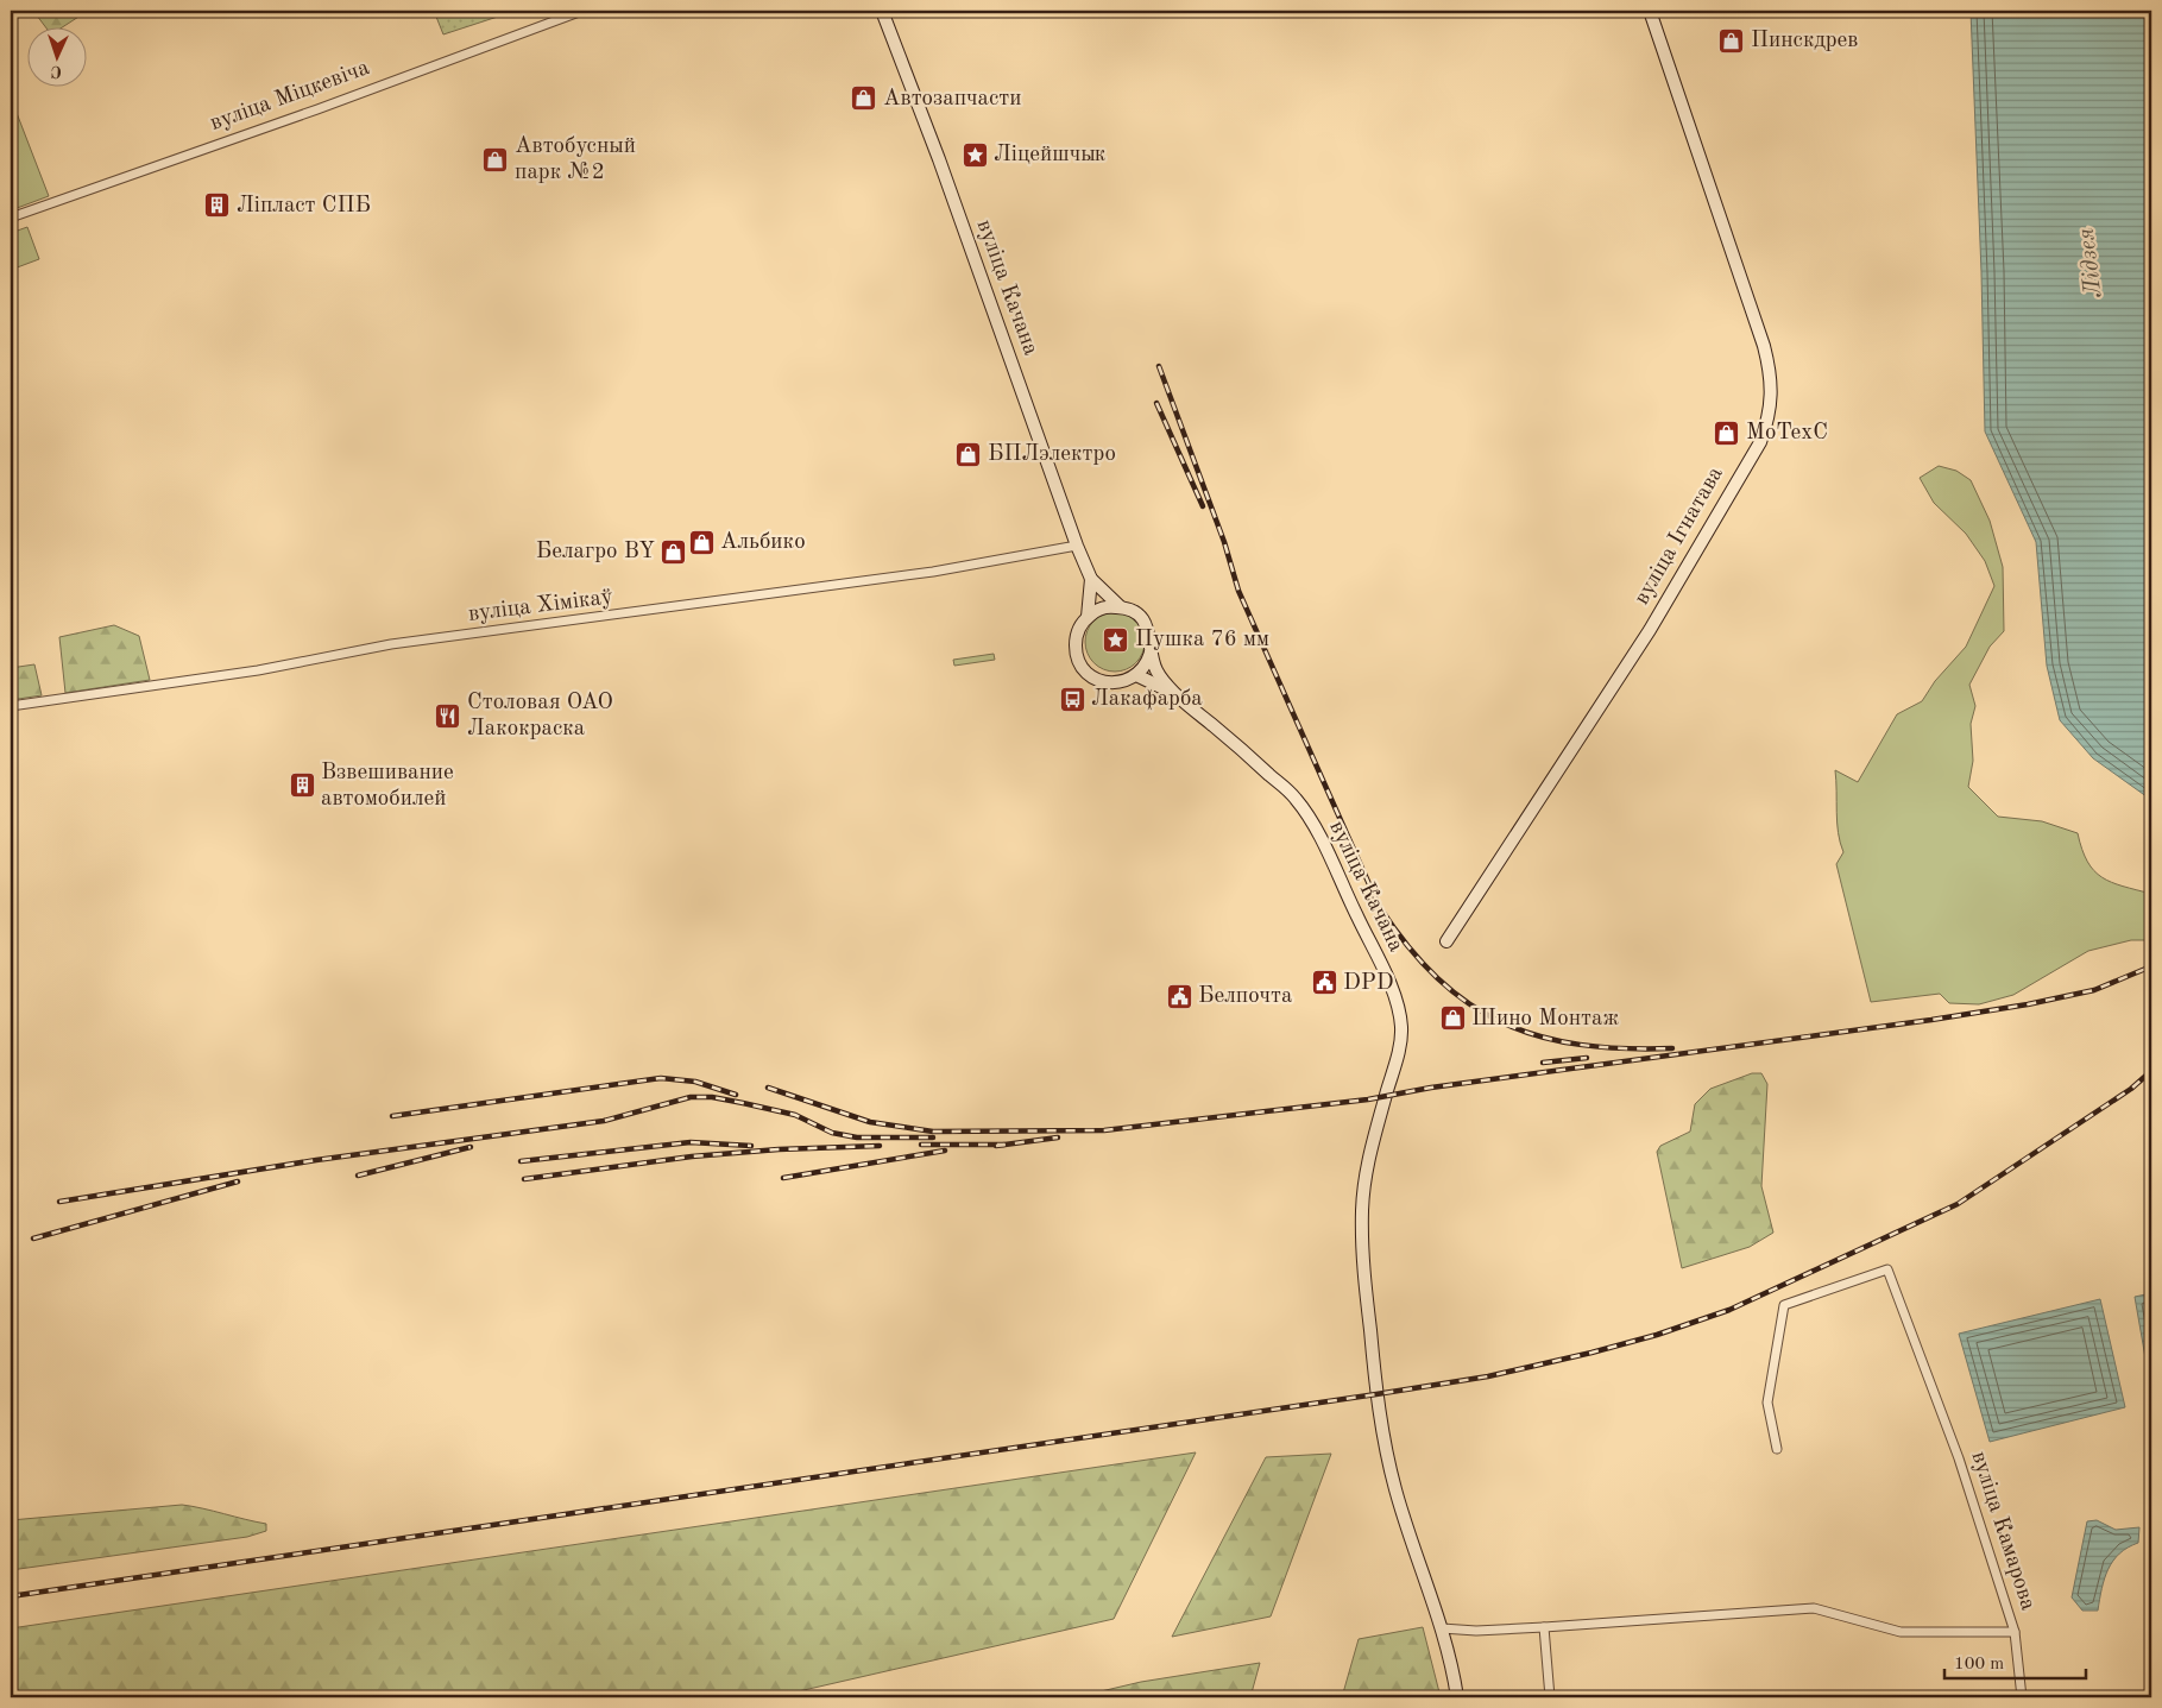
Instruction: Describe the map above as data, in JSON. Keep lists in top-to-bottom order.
{
  "streets": {
    "main road": ["вуліца Качана", "вуліца Ігнатава"],
    "street": ["вуліца Міцкевіча", "вуліца Хімікаў", "вуліца Камарова"]
  },
  "crossings": [
    ["вуліца Качана", "вуліца Хімікаў"],
    ["вуліца Качана", "вуліца Камарова"]
  ],
  "water": ["Лідзея"],
  "places": {
    "shop": [
      "Пинскдрев",
      "Автозапчасти",
      "Автобусный парк №2",
      "MoTexC",
      "БПЛэлектро",
      "Альбико",
      "Белагро BY",
      "Шино Монтаж"
    ],
    "place": ["Ліцейшчык", "Пушка 76 мм"],
    "building": ["Ліпласт СПБ", "Взвешивание автомобилей"],
    "bus stop": ["Лакафарба"],
    "restaurant": ["Столовая ОАО Лакокраска"],
    "public building": ["DPD", "Белпочта"]
  },
  "scale_bar": "100 m",
  "north": "bottom"
}
